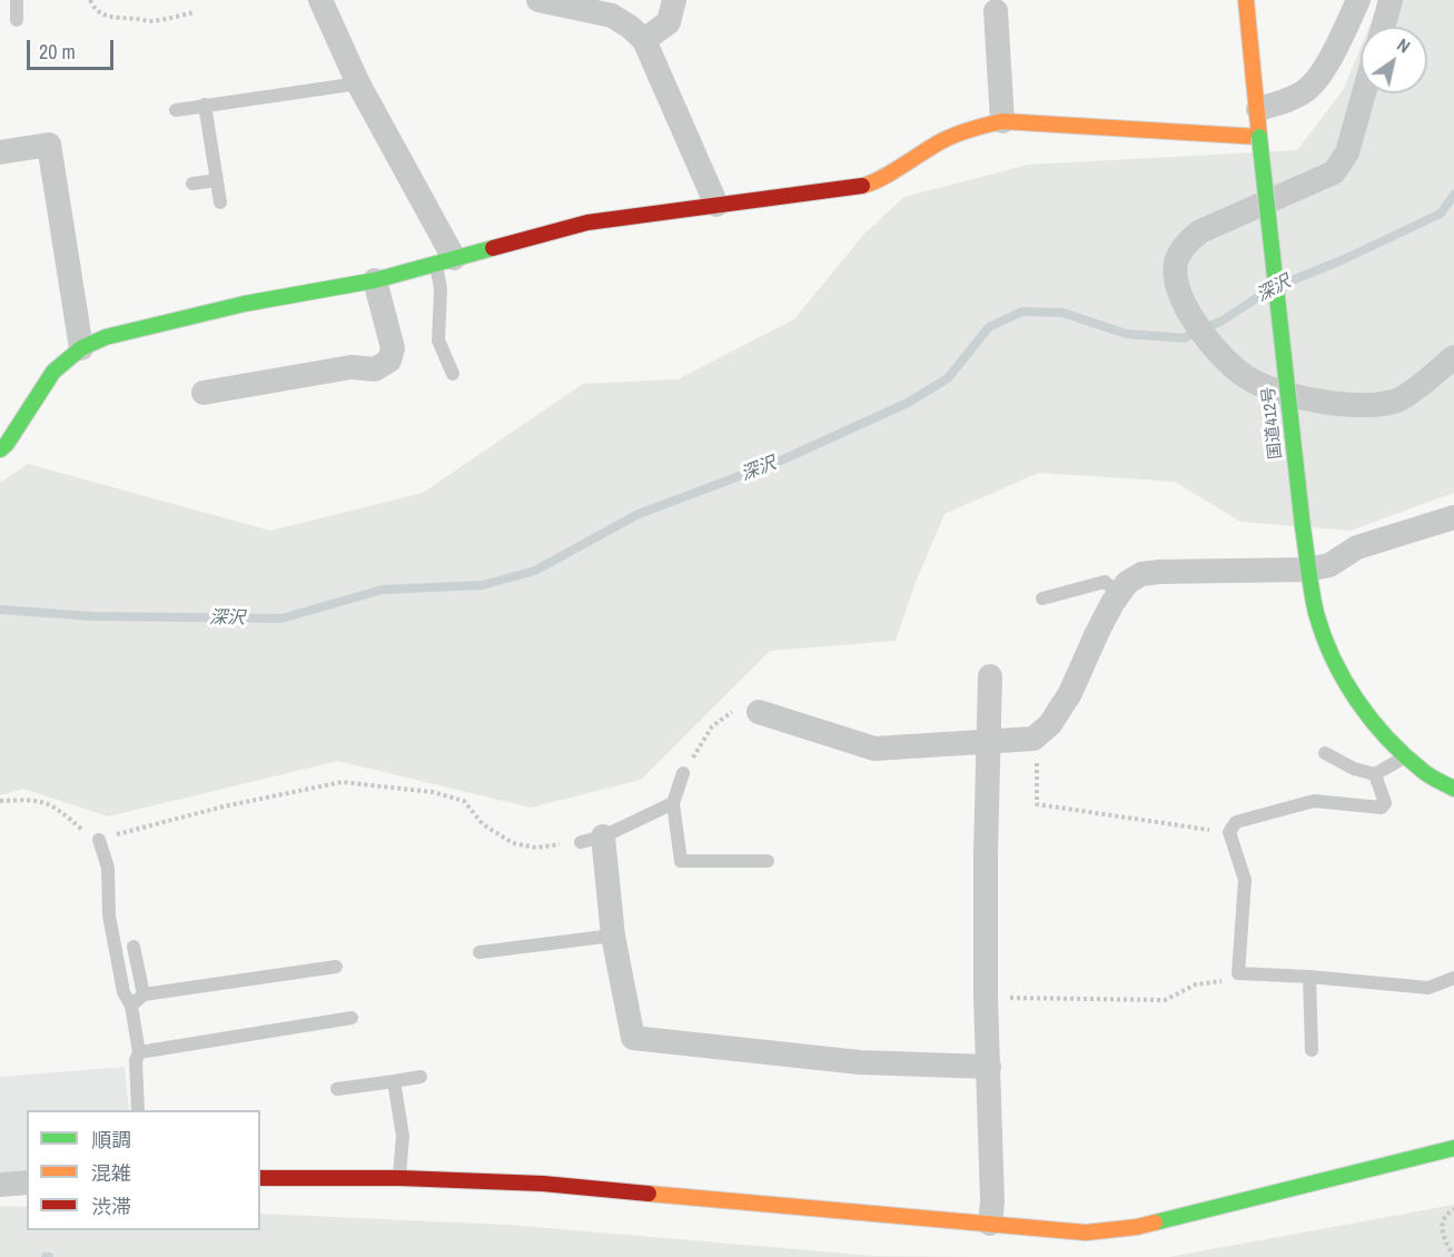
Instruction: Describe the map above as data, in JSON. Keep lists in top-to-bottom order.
{
  "streets": {
    "main road": ["国道412号"]
  },
  "water": ["深沢"],
  "legend": ["順調", "混雑", "渋滞"],
  "scale_bar": "20 m",
  "north": "top right"
}
